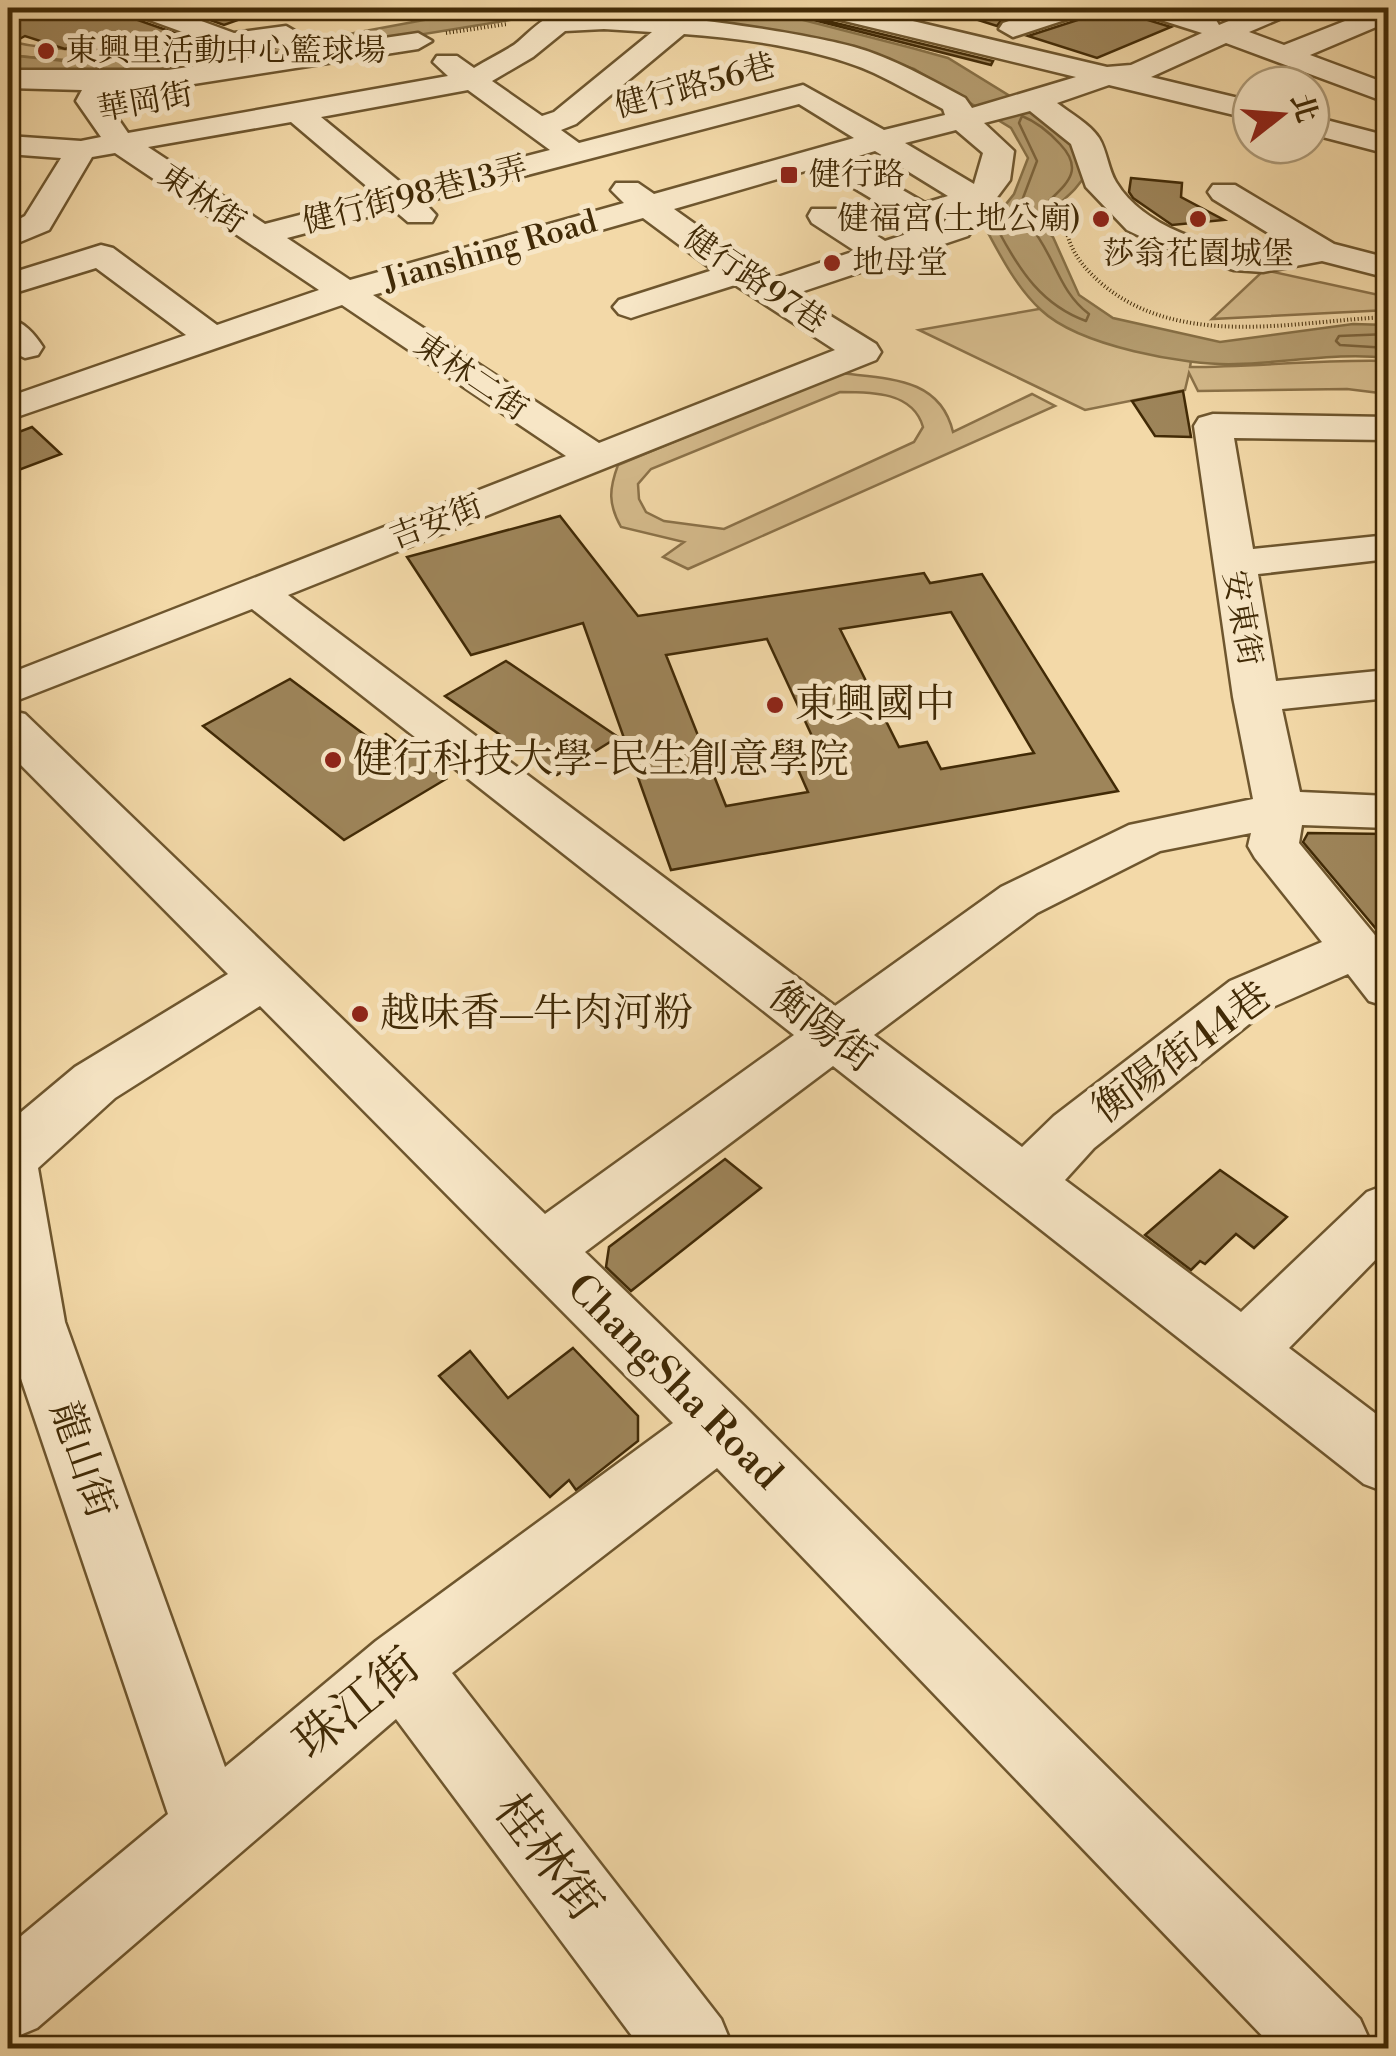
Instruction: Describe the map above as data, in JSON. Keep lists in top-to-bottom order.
{
  "streets": {
    "street": [
      "健行路56巷",
      "華岡街",
      "健行街98巷13弄",
      "東林街",
      "Jianshing Road",
      "健行路97巷",
      "東林二街",
      "吉安街",
      "安東街",
      "衡陽街",
      "衡陽街44巷",
      "ChangSha Road",
      "龍山街",
      "珠江街",
      "桂林街"
    ]
  },
  "crossings": [
    ["健行路56巷", "健行街98巷13弄"],
    ["健行路56巷", "Jianshing Road"],
    ["健行路56巷", "健行路97巷"],
    ["華岡街", "東林街"],
    ["華岡街", "健行路97巷"],
    ["健行街98巷13弄", "東林街"],
    ["健行街98巷13弄", "健行路97巷"],
    ["東林街", "Jianshing Road"],
    ["東林街", "健行路97巷"],
    ["東林街", "東林二街"],
    ["Jianshing Road", "健行路97巷"],
    ["Jianshing Road", "東林二街"],
    ["健行路97巷", "吉安街"],
    ["東林二街", "吉安街"],
    ["吉安街", "衡陽街"],
    ["安東街", "衡陽街44巷"],
    ["衡陽街", "衡陽街44巷"],
    ["ChangSha Road", "龍山街"],
    ["ChangSha Road", "珠江街"],
    ["龍山街", "珠江街"],
    ["珠江街", "桂林街"]
  ],
  "places": {
    "other": [
      "東興里活動中心籃球場",
      "健福宮(土地公廟)",
      "莎翁花園城堡",
      "地母堂",
      "東興國中",
      "健行科技大學-民生創意學院",
      "越味香—牛肉河粉"
    ],
    "transit": ["健行路"]
  },
  "north": "right"
}
